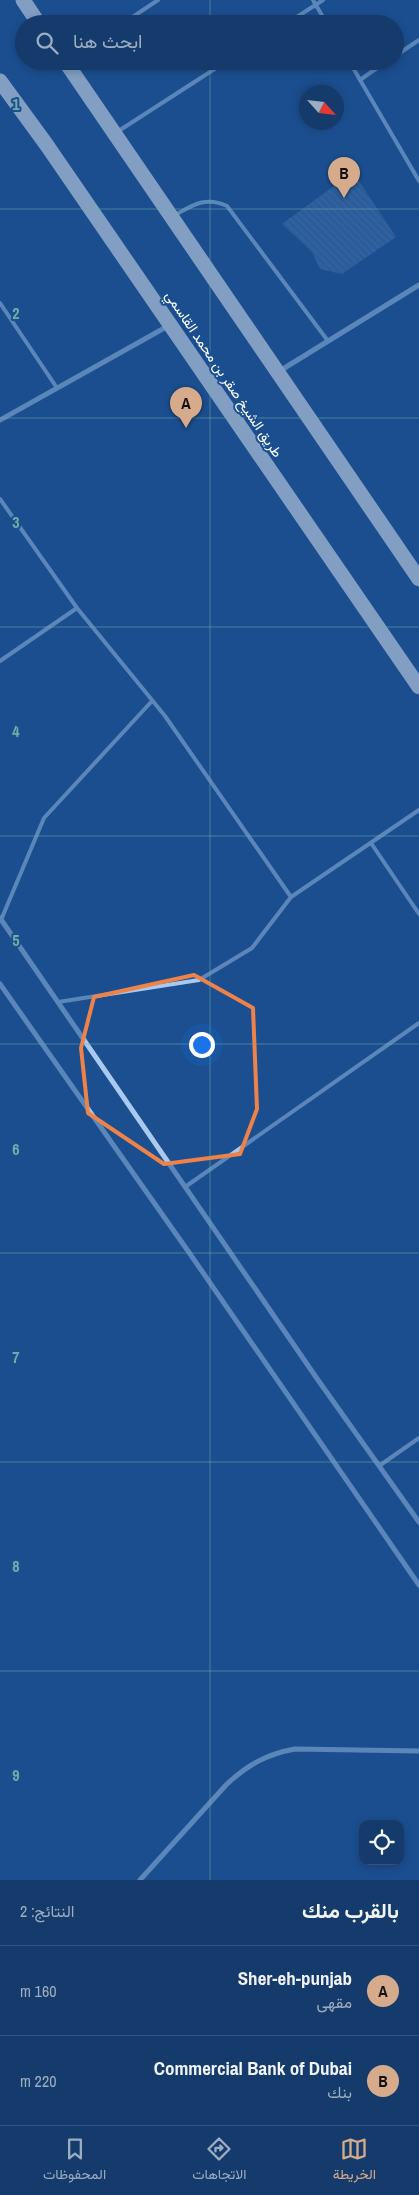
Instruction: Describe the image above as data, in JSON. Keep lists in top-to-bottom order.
{
  "streets": {
    "highway": ["طريق الشيخ صقر بن محمد القاسمي"]
  },
  "north": "bottom right",
  "page": {
    "search": "ابحث هنا",
    "pins": ["B", "A"],
    "heading": ["بالقرب منك", "النتائج: 2"],
    "list": [
      {
        "mark": "A",
        "name": "Sher-eh-punjab",
        "note": "مقهى",
        "value": "160 m"
      },
      {
        "mark": "B",
        "name": "Commercial Bank of Dubai",
        "note": "بنك",
        "value": "220 m"
      }
    ],
    "nav": ["الخريطة", "الاتجاهات", "المحفوظات"]
  },
  "grid": {
    "rows": [
      "1",
      "2",
      "3",
      "4",
      "5",
      "6",
      "7",
      "8",
      "9"
    ]
  }
}
